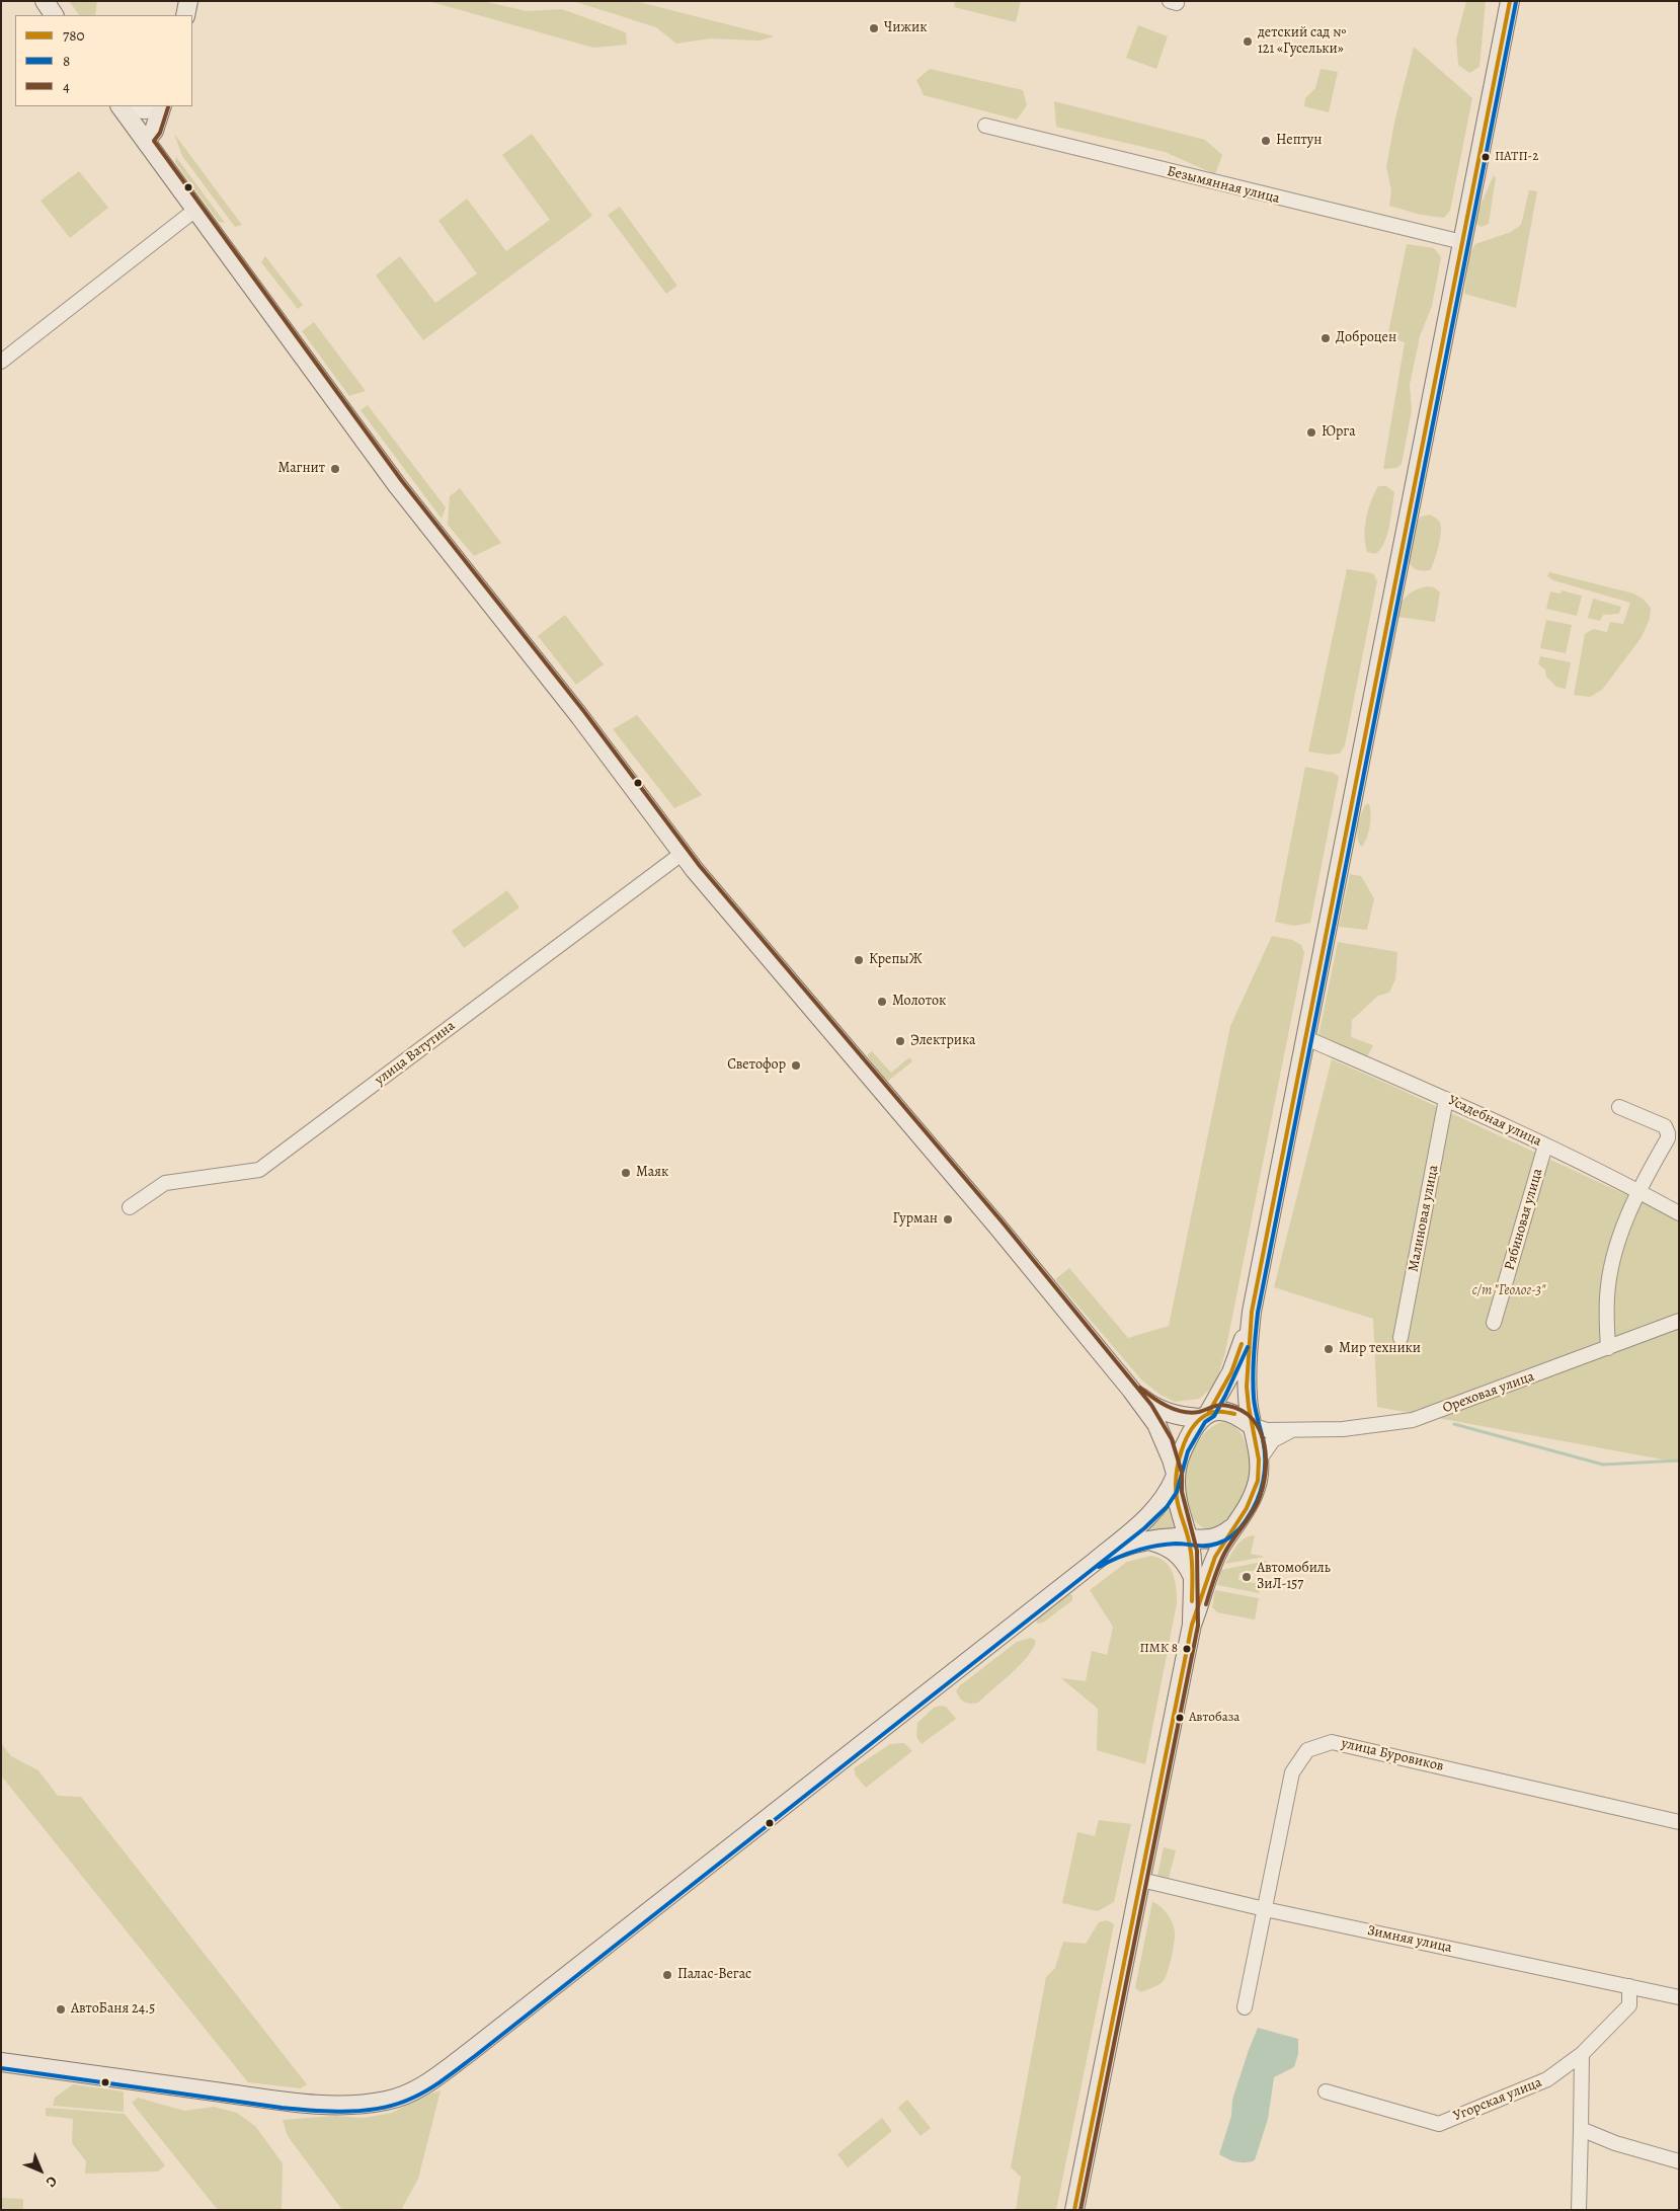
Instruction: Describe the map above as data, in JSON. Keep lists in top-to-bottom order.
{
  "streets": {
    "street": [
      "Безымянная улица",
      "улица Ватутина",
      "Усадебная улица",
      "Малиновая улица",
      "Рябиновая улица",
      "Ореховая улица",
      "улица Буровиков",
      "Зимняя улица",
      "Угорская улица"
    ]
  },
  "crossings": [
    ["Усадебная улица", "Малиновая улица"],
    ["Усадебная улица", "Рябиновая улица"],
    ["улица Буровиков", "Зимняя улица"],
    ["Зимняя улица", "Угорская улица"]
  ],
  "parks": ["с/т \"Геолог-3\""],
  "places": [
    "Чижик",
    "детский сад № 121 «Гусельки»",
    "Нептун",
    "ПАТП-2",
    "Доброцен",
    "Юрга",
    "Магнит",
    "КрепыЖ",
    "Молоток",
    "Электрика",
    "Светофор",
    "Маяк",
    "Гурман",
    "Мир техники",
    "Автомобиль ЗиЛ-157",
    "ПМК 8",
    "Автобаза",
    "Палас-Вегас",
    "АвтоБаня 24.5"
  ],
  "lines": ["transit line 780", "transit line 8", "transit line 4"],
  "legend": ["780", "8", "4"],
  "north": "bottom right"
}
